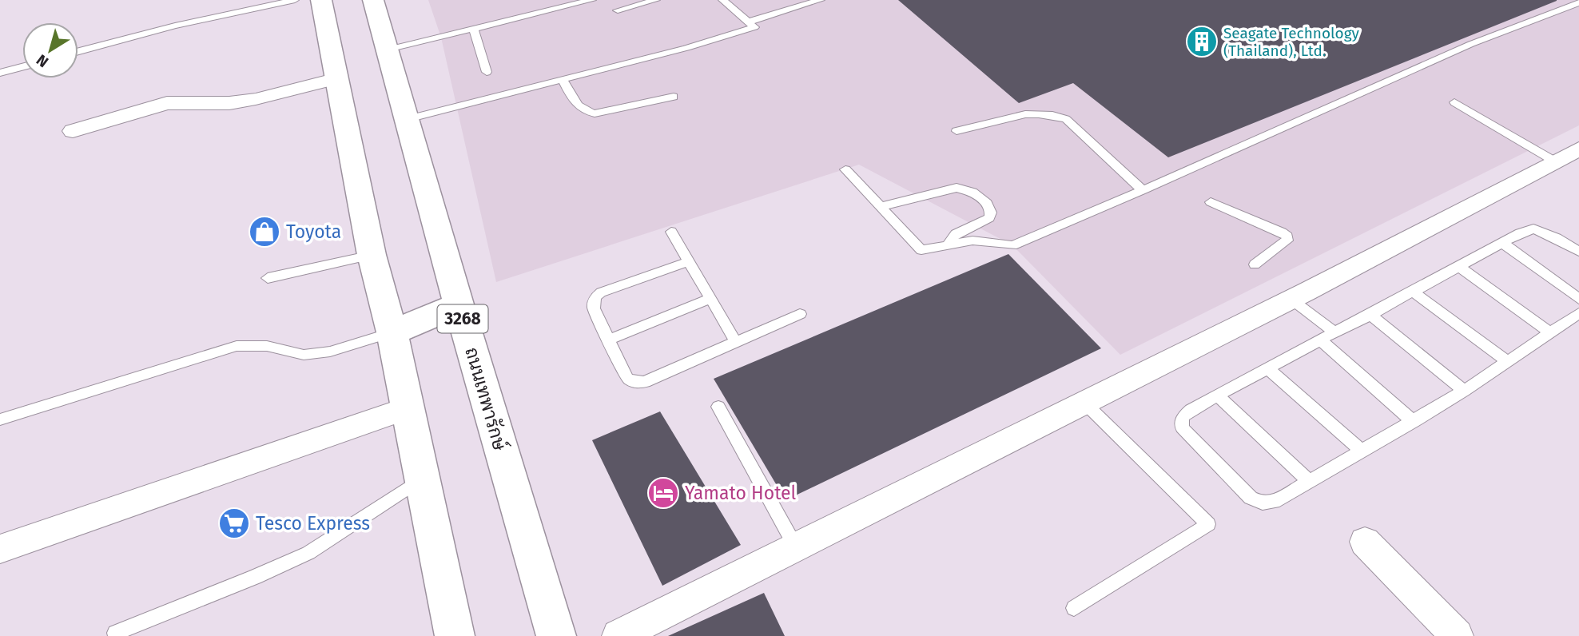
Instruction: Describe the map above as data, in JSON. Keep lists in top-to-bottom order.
{
  "streets": {
    "main road": ["3268", "ถนนเทพารักษ์"]
  },
  "places": {
    "building": ["Seagate Technology (Thailand), Ltd."],
    "shop": ["Toyota"],
    "hotel": ["Yamato Hotel"],
    "supermarket": ["Tesco Express"]
  },
  "north": "bottom left"
}
